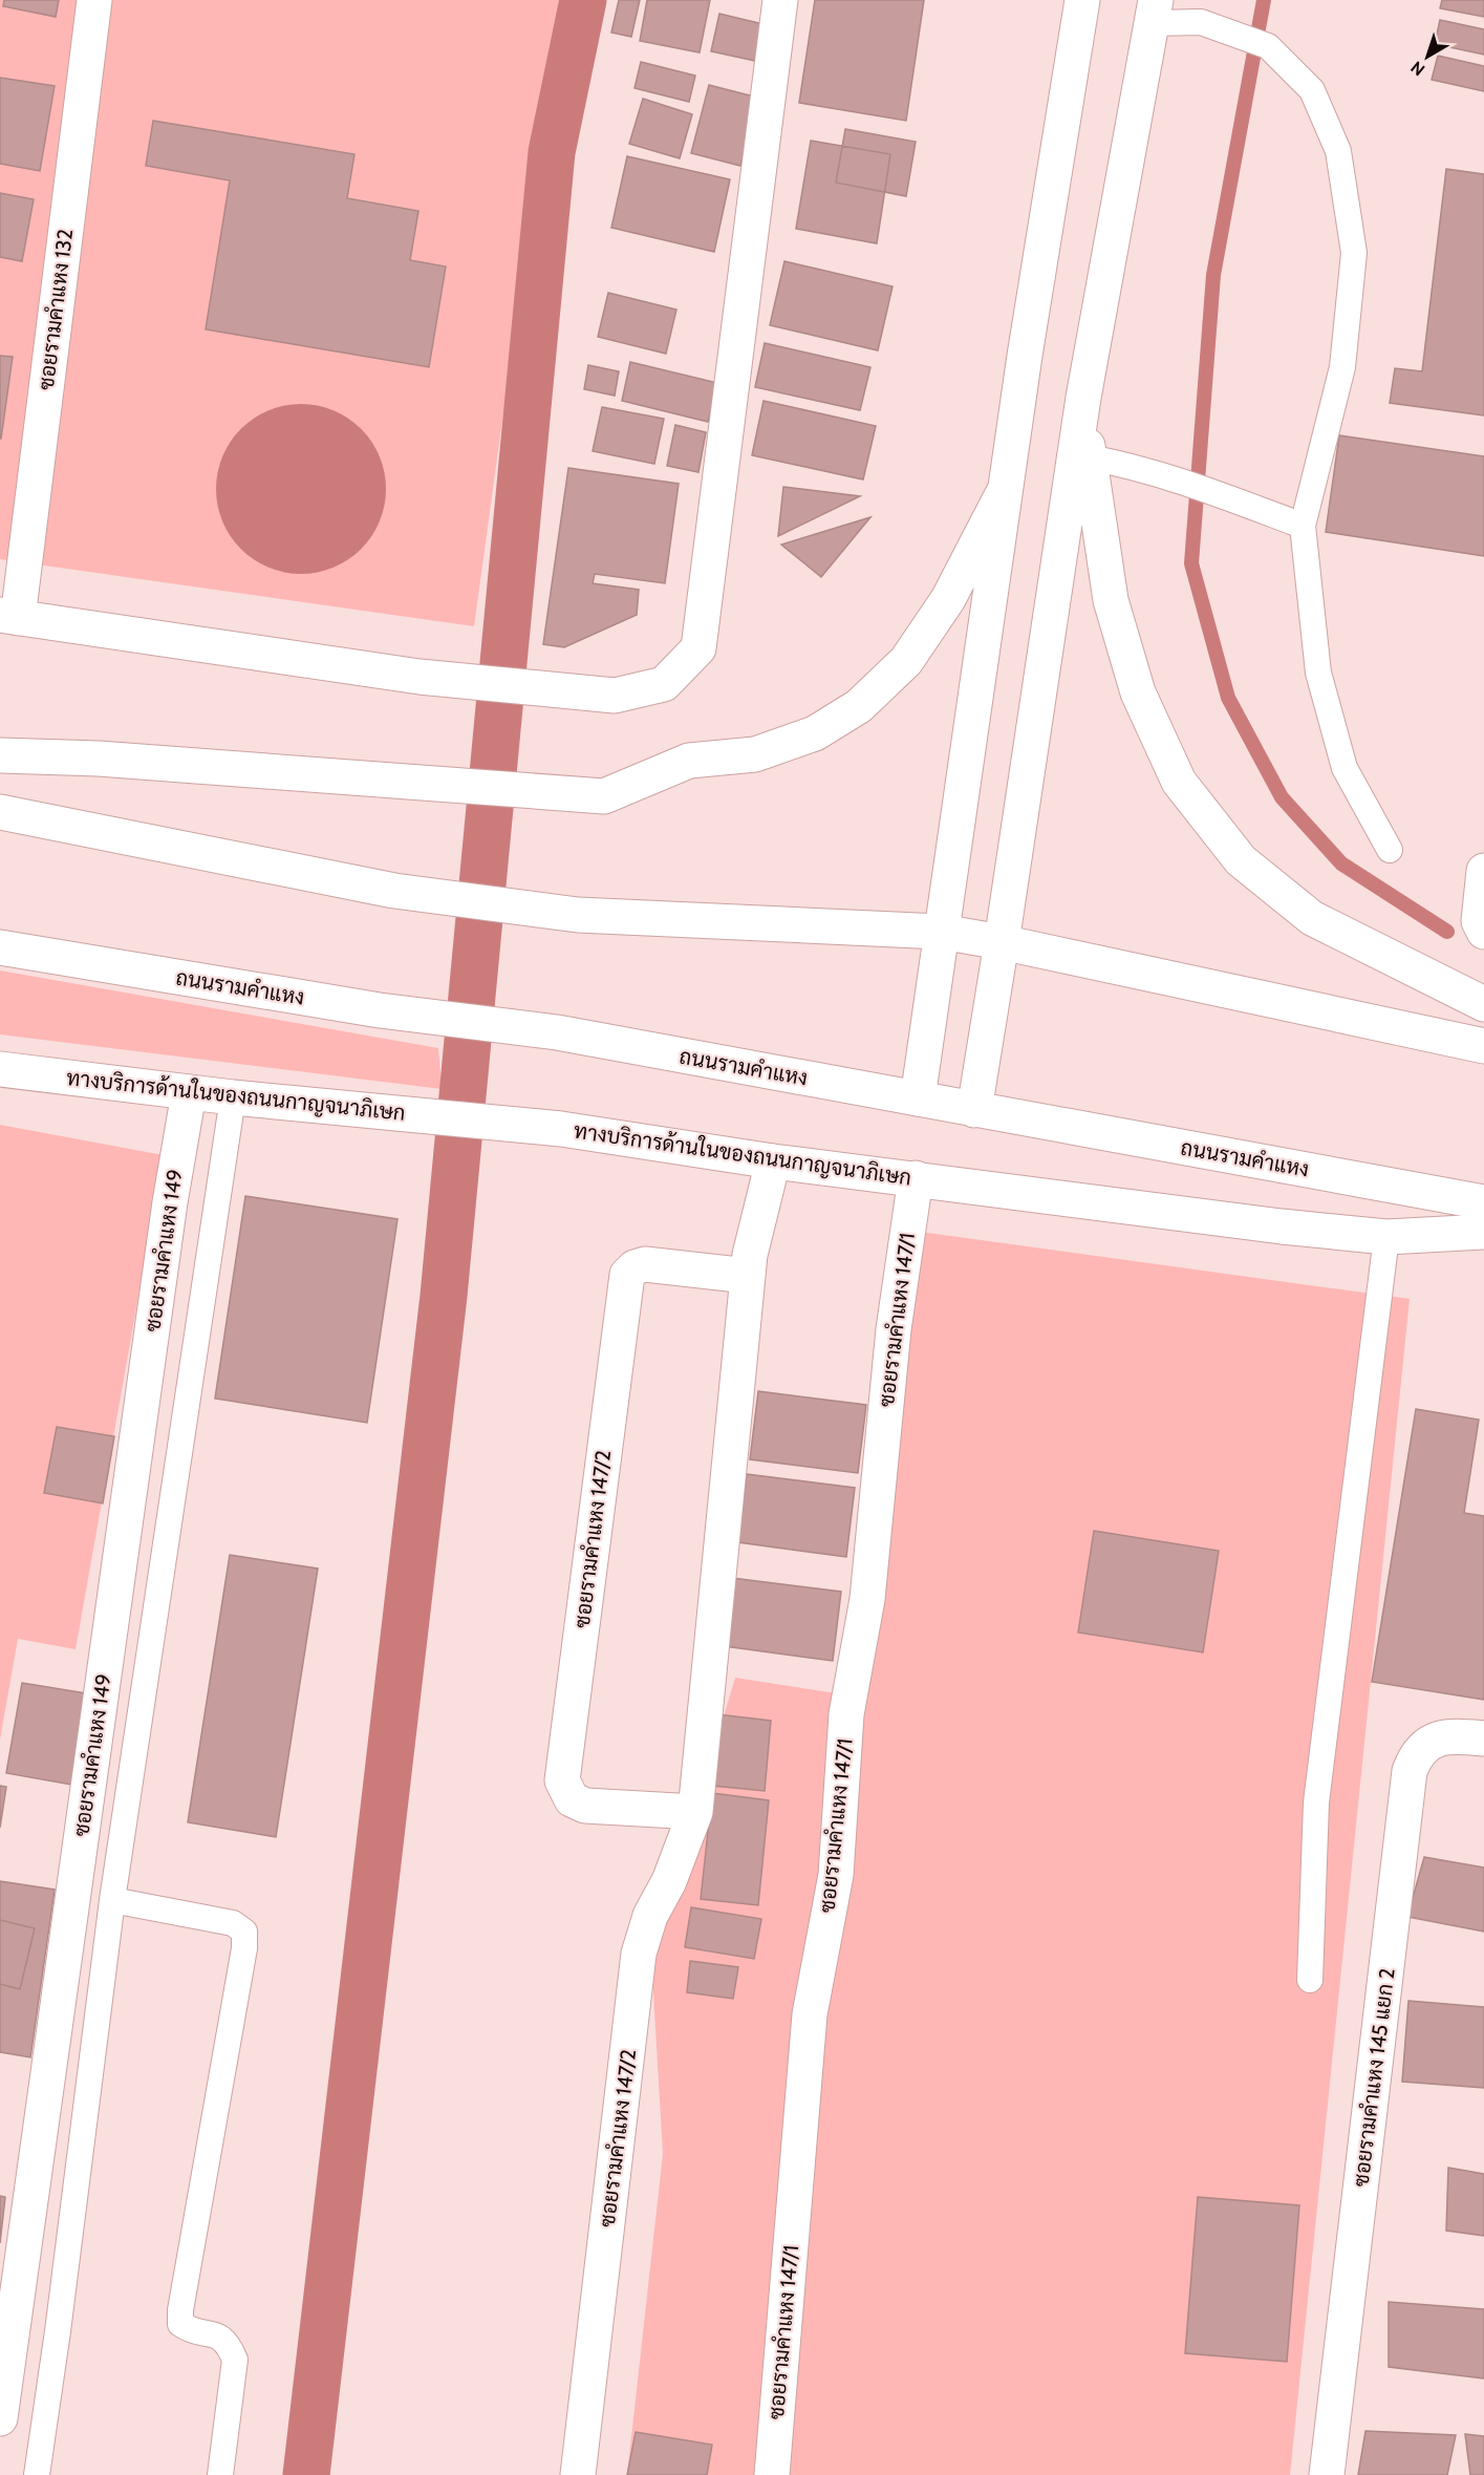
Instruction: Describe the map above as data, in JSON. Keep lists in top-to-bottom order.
{
  "streets": {
    "main road": [
      "ซอยรามคำแหง 132",
      "ถนนรามคำแหง",
      "ทางบริการด้านในของถนนกาญจนาภิเษก",
      "ซอยรามคำแหง 149",
      "ซอยรามคำแหง 147/1",
      "ซอยรามคำแหง 147/2",
      "ซอยรามคำแหง 145 แยก 2"
    ]
  },
  "crossings": [
    ["ทางบริการด้านในของถนนกาญจนาภิเษก", "ซอยรามคำแหง 149"],
    ["ทางบริการด้านในของถนนกาญจนาภิเษก", "ซอยรามคำแหง 147/1"],
    ["ทางบริการด้านในของถนนกาญจนาภิเษก", "ซอยรามคำแหง 147/2"]
  ],
  "north": "bottom left"
}
